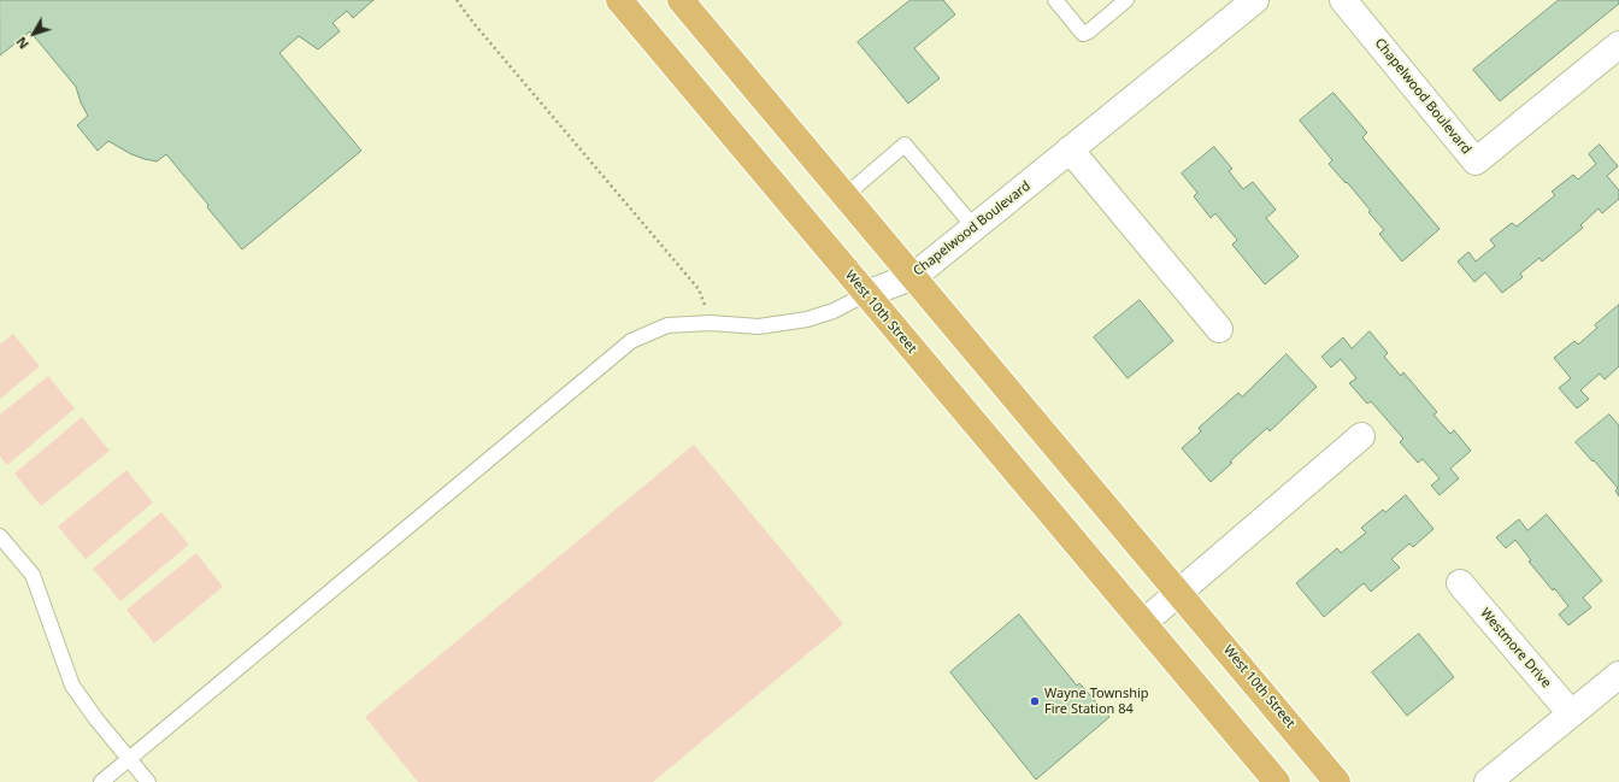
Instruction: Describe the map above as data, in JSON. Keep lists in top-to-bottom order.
{
  "streets": {
    "main road": ["West 10th Street"],
    "street": ["Chapelwood Boulevard", "Westmore Drive"]
  },
  "crossings": [
    ["Chapelwood Boulevard", "West 10th Street"]
  ],
  "places": ["Wayne Township Fire Station 84"],
  "north": "bottom left"
}
